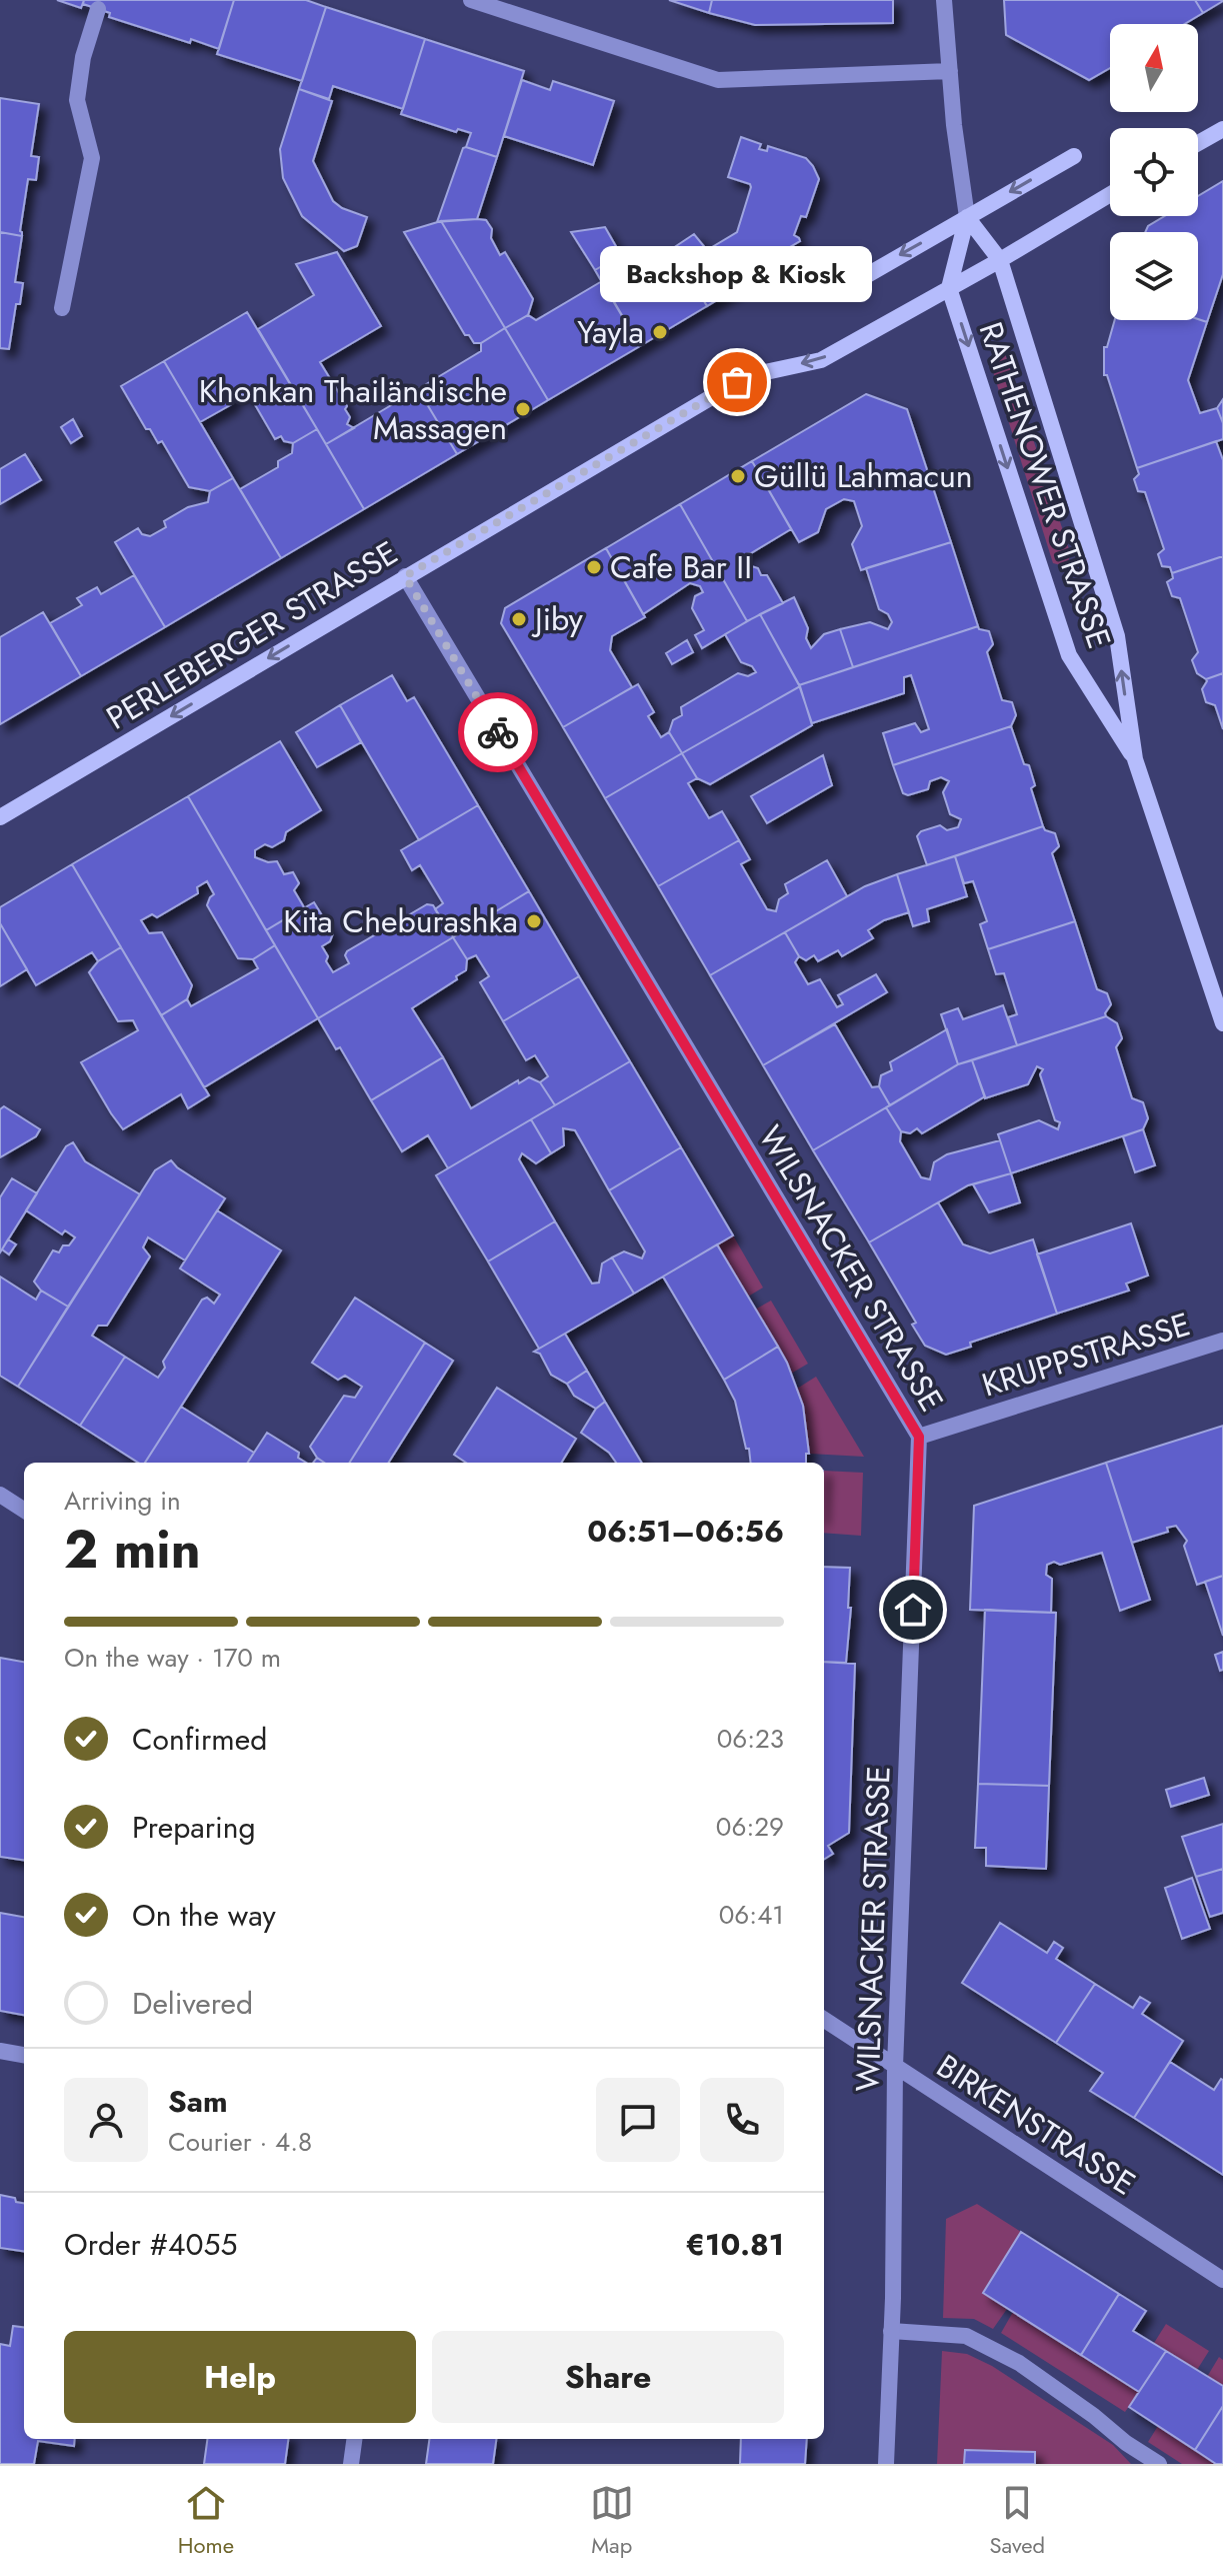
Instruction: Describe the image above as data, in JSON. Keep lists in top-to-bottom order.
{
  "streets": {
    "main road": ["RATHENOWER STRASSE", "PERLEBERGER STRASSE"],
    "street": ["WILSNACKER STRASSE", "KRUPPSTRASSE", "BIRKENSTRASSE"]
  },
  "crossings": [
    ["RATHENOWER STRASSE", "PERLEBERGER STRASSE"],
    ["PERLEBERGER STRASSE", "WILSNACKER STRASSE"],
    ["WILSNACKER STRASSE", "KRUPPSTRASSE"],
    ["WILSNACKER STRASSE", "BIRKENSTRASSE"]
  ],
  "one_way": ["PERLEBERGER STRASSE"],
  "places": [
    "Yayla",
    "Backshop & Kiosk",
    "Khonkan Thailändische Massagen",
    "Güllü Lahmacun",
    "Cafe Bar II",
    "Jiby",
    "Kita Cheburashka"
  ],
  "north": "top",
  "page": {
    "bubble": "Backshop & Kiosk",
    "heading": ["2 min", "Arriving in", "06:51–06:56"],
    "panel": [
      "Sam",
      "Courier · 4.8",
      "Order #4055",
      "€10.81"
    ],
    "bar": "On the way · 170 m",
    "list": [
      ["Confirmed", "06:23"],
      ["Preparing", "06:29"],
      ["On the way", "06:41"],
      "Delivered"
    ],
    "buttons": ["Help", "Share"],
    "tabs": ["Home", "Map", "Saved"]
  }
}
